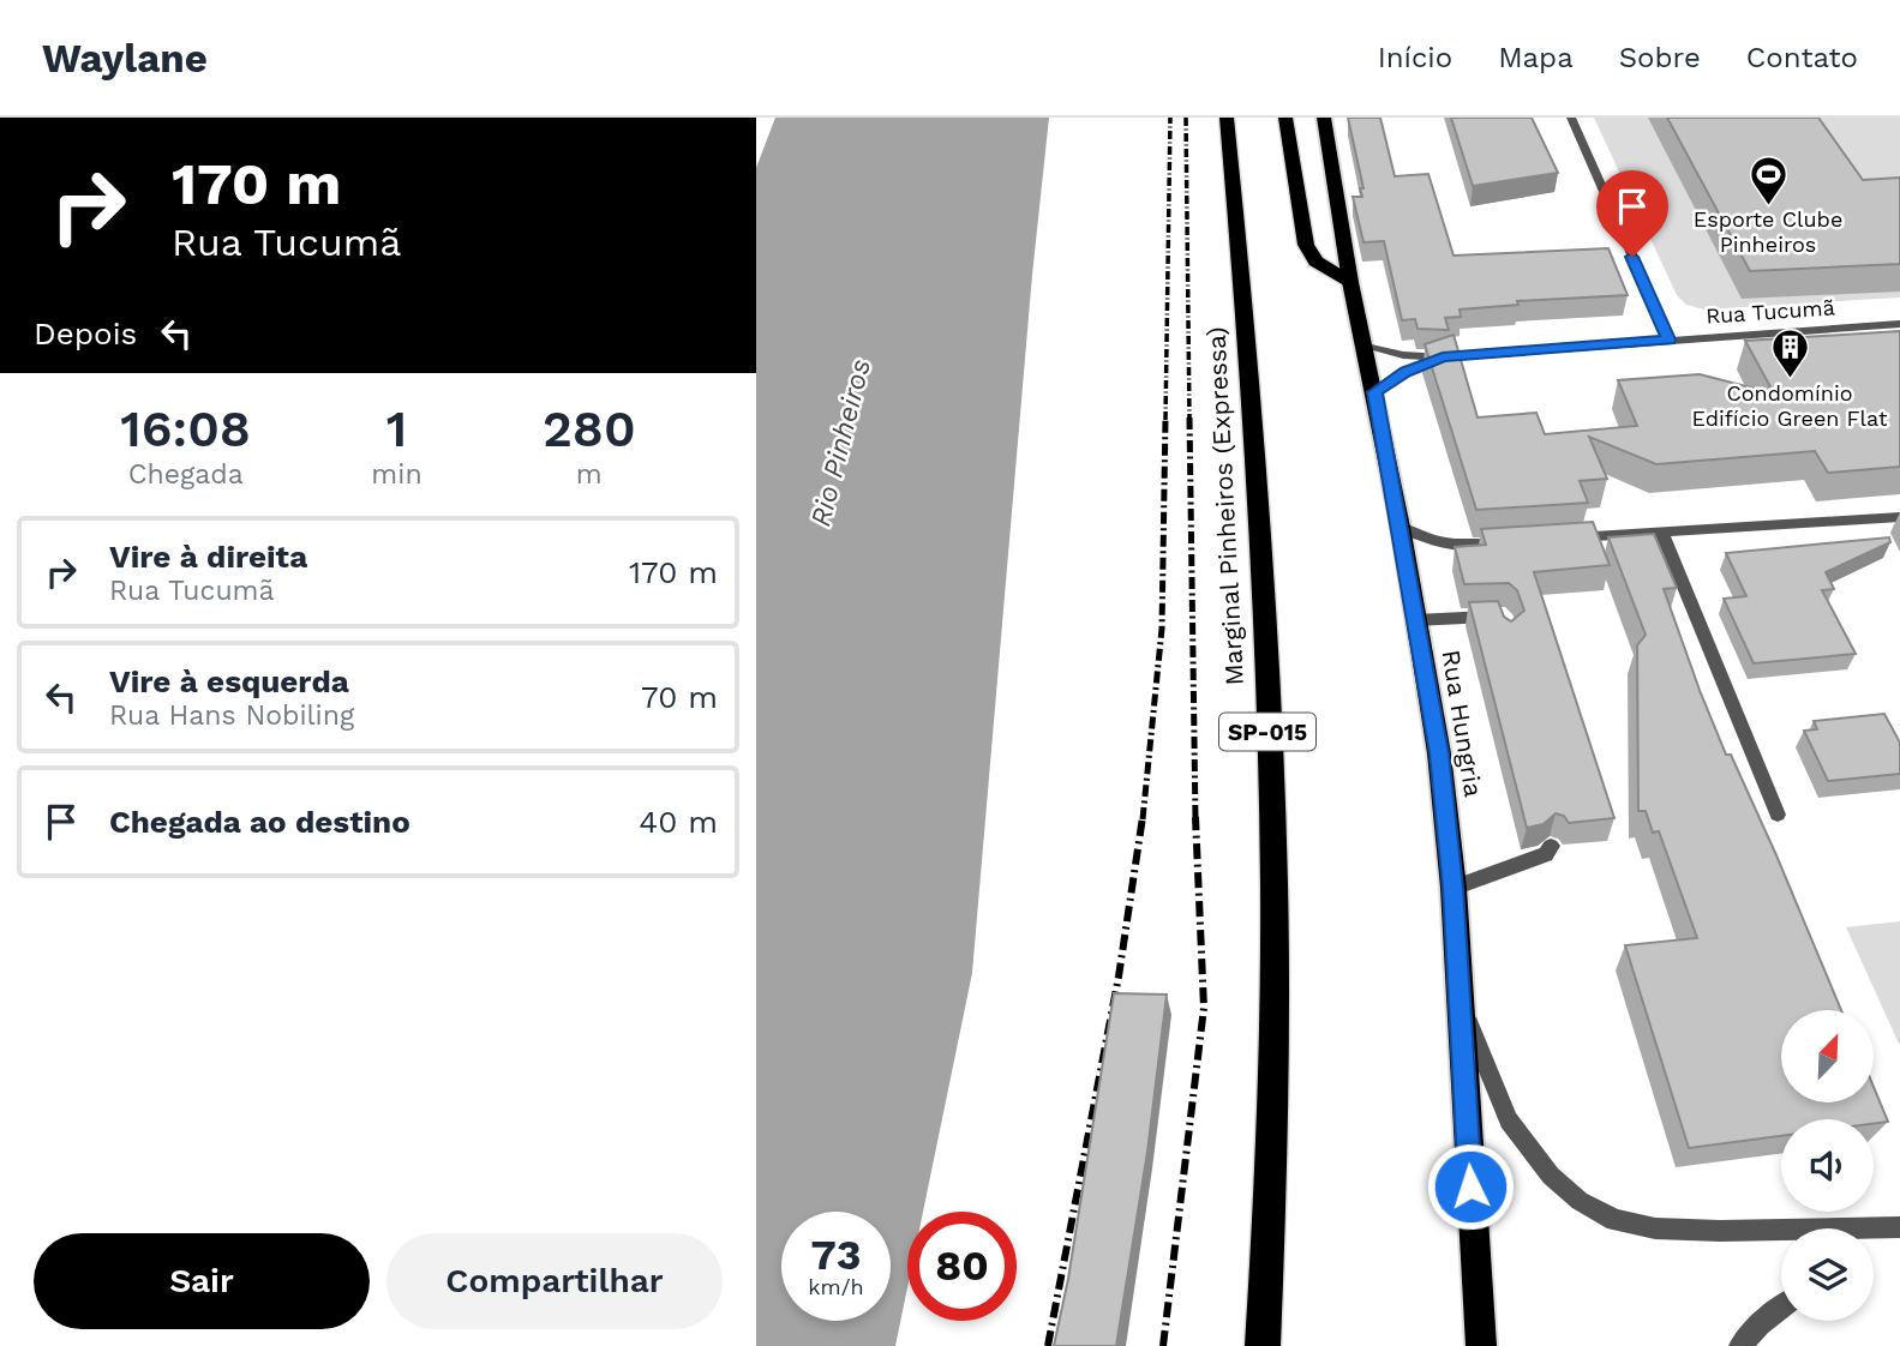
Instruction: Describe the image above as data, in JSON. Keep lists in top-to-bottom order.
{
  "streets": {
    "highway": ["Marginal Pinheiros (Expressa)", "Rua Hungria", "SP-015"],
    "street": ["Rua Tucumã"]
  },
  "crossings": [
    ["Rua Tucumã", "Rua Hungria"]
  ],
  "water": ["Rio Pinheiros"],
  "places": {
    "sports": ["Esporte Clube Pinheiros"],
    "building": ["Condomínio Edifício Green Flat"]
  },
  "north": "top right",
  "page": {
    "header": "Waylane",
    "nav": [
      "Início",
      "Mapa",
      "Sobre",
      "Contato"
    ],
    "turn": ["170 m", "Rua Tucumã"],
    "then": "Depois",
    "eta": [
      "16:08",
      "Chegada",
      "1",
      "min",
      "280",
      "m"
    ],
    "list": [
      {
        "name": "Vire à direita",
        "note": "Rua Tucumã",
        "value": "170 m"
      },
      {
        "name": "Vire à esquerda",
        "note": "Rua Hans Nobiling",
        "value": "70 m"
      },
      {
        "name": "Chegada ao destino",
        "value": "40 m"
      }
    ],
    "speed": "73 km/h",
    "limit": "80",
    "buttons": ["Sair", "Compartilhar"]
  }
}
